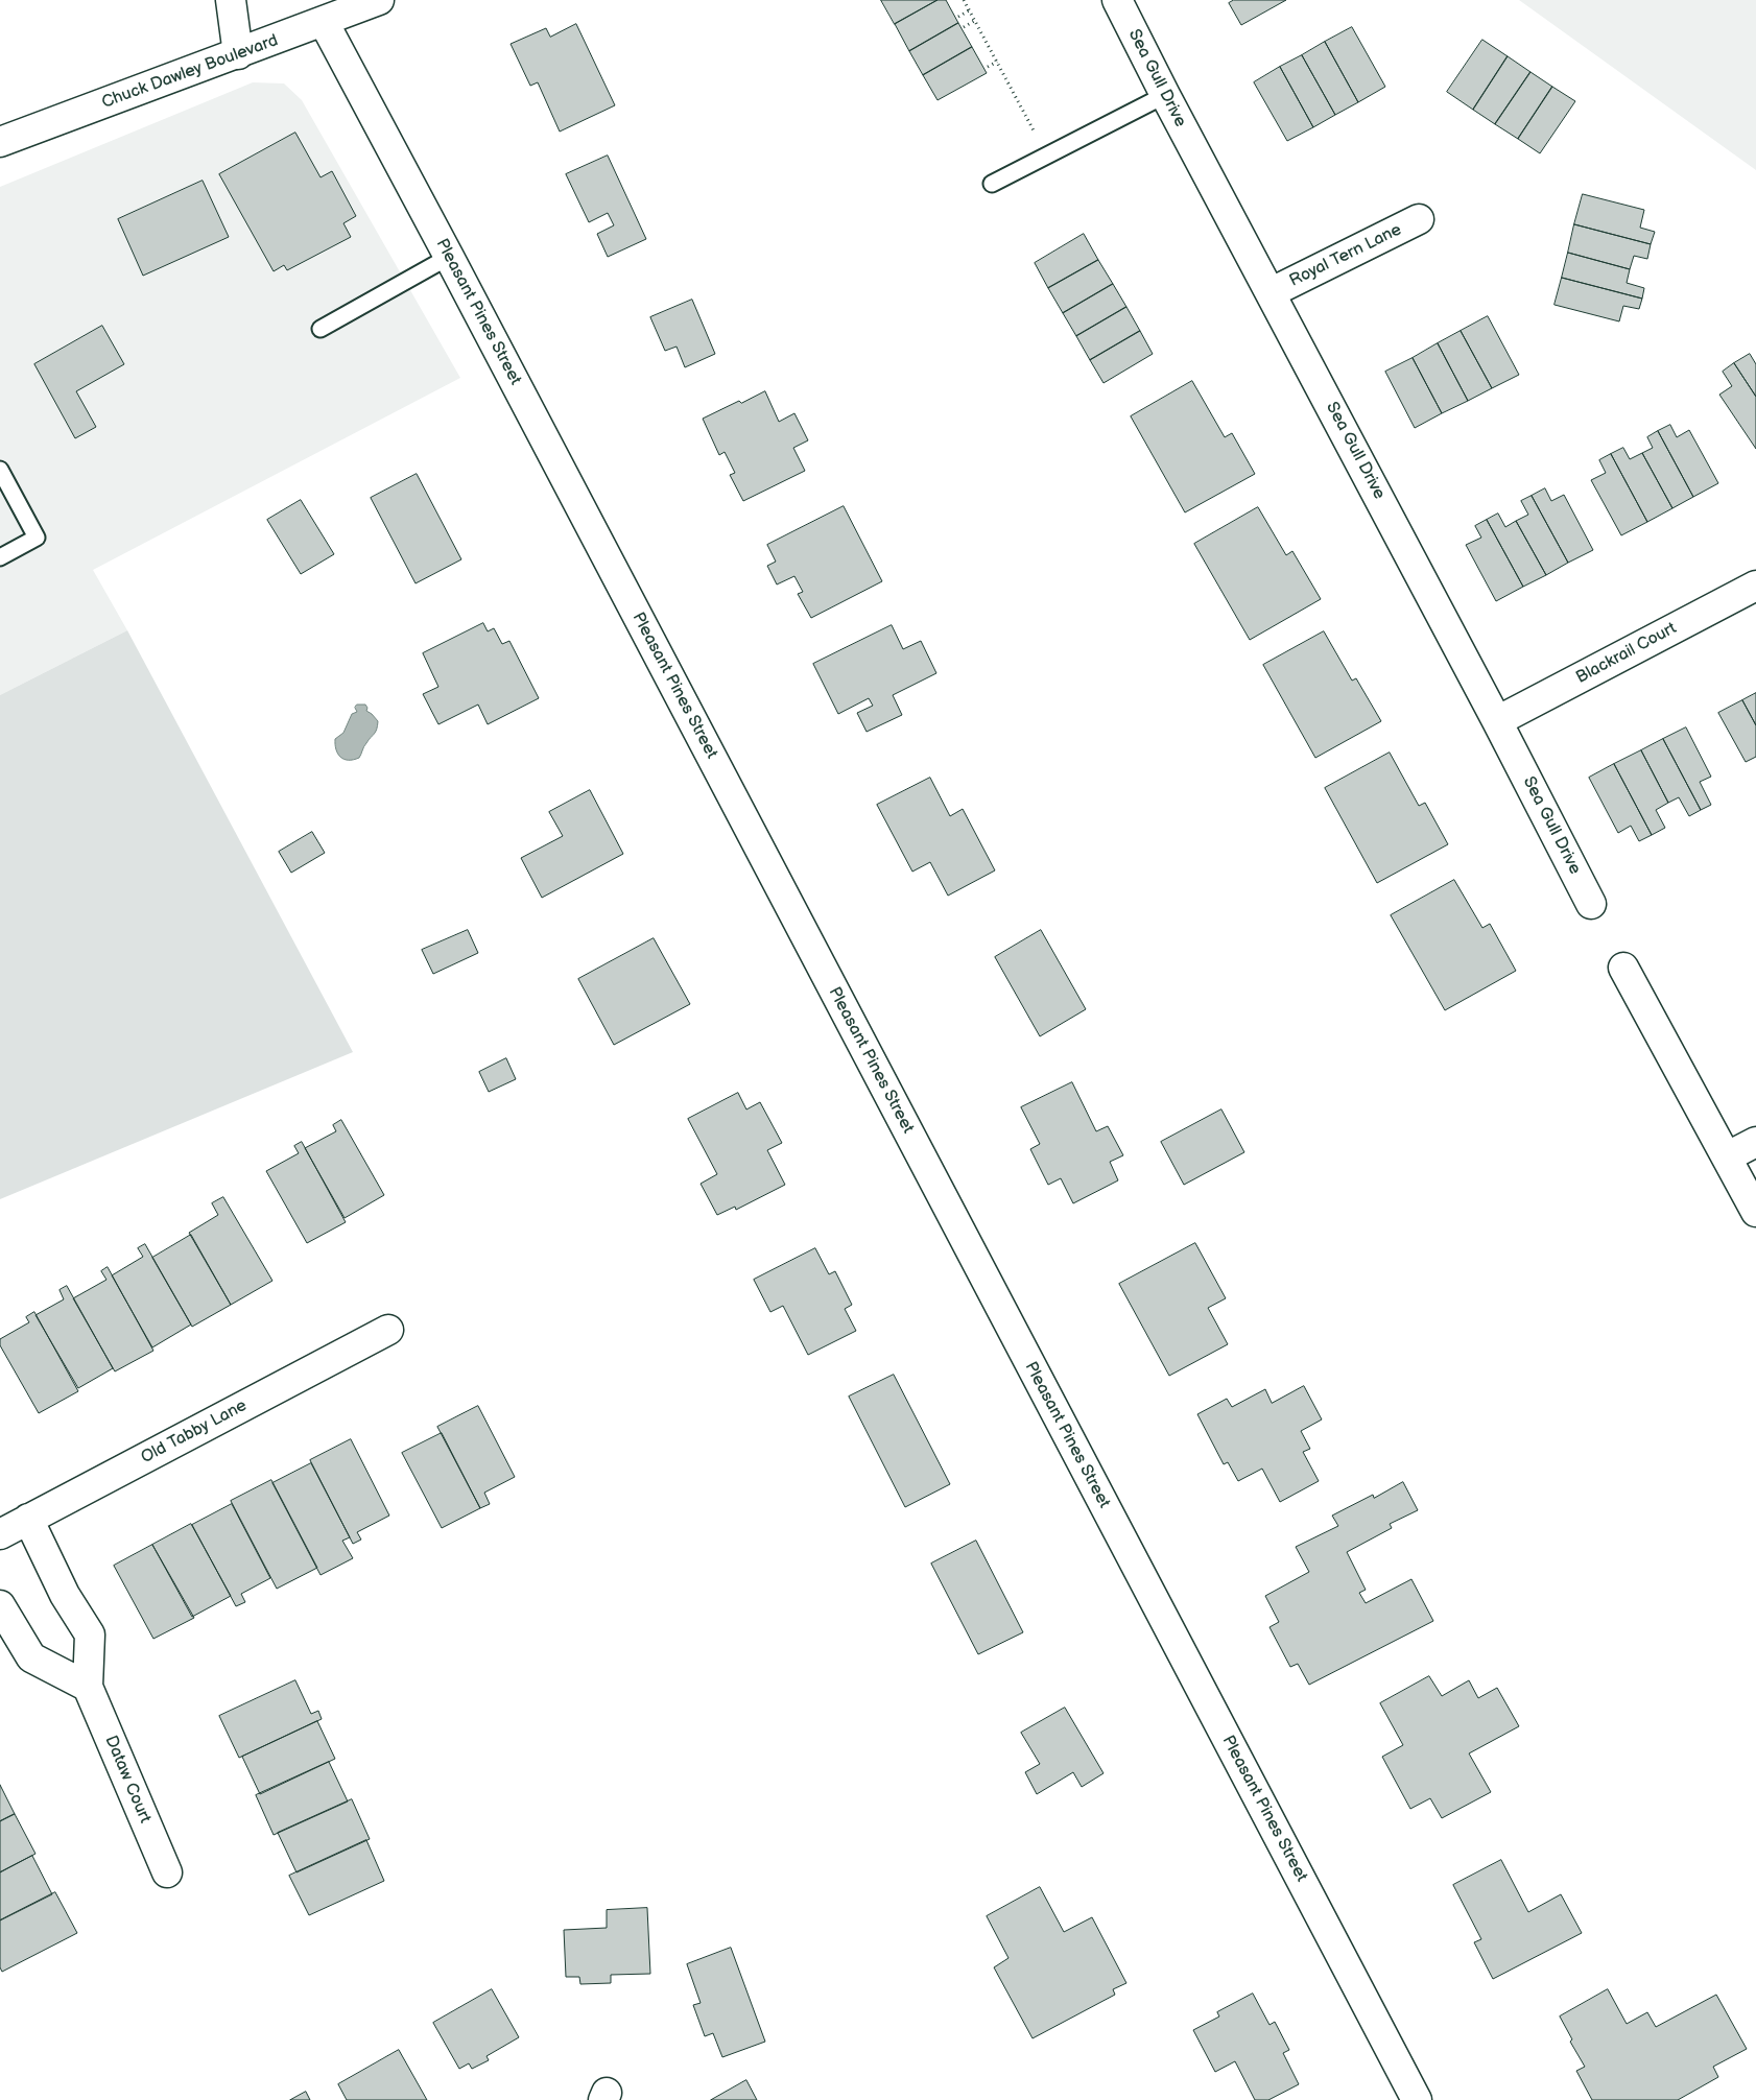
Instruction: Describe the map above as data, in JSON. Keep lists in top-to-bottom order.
{
  "streets": {
    "street": [
      "Chuck Dawley Boulevard",
      "Sea Gull Drive",
      "Royal Tern Lane",
      "Pleasant Pines Street",
      "Blackrail Court",
      "Old Tabby Lane",
      "Dataw Court"
    ]
  },
  "crossings": [
    ["Chuck Dawley Boulevard", "Pleasant Pines Street"],
    ["Sea Gull Drive", "Royal Tern Lane"],
    ["Sea Gull Drive", "Blackrail Court"],
    ["Old Tabby Lane", "Dataw Court"]
  ]
}
